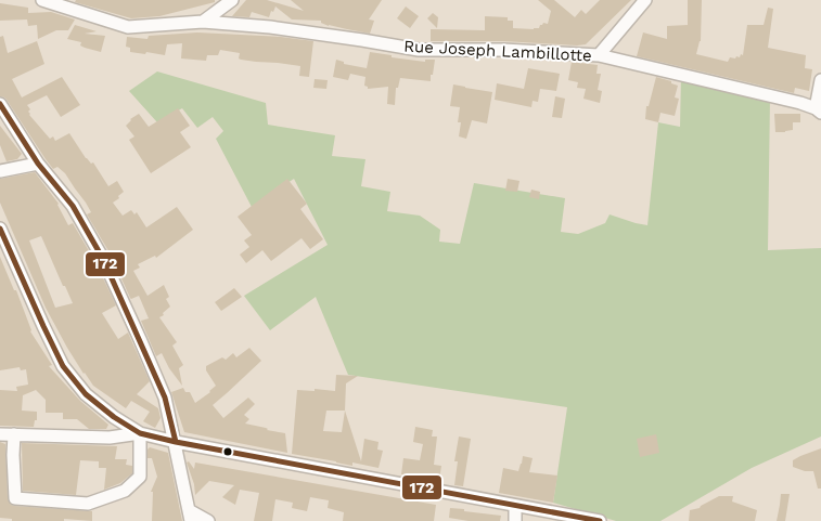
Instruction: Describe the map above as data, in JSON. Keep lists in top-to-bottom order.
{
  "streets": {
    "street": ["Rue Joseph Lambillotte"]
  },
  "lines": ["transit line 172"]
}
